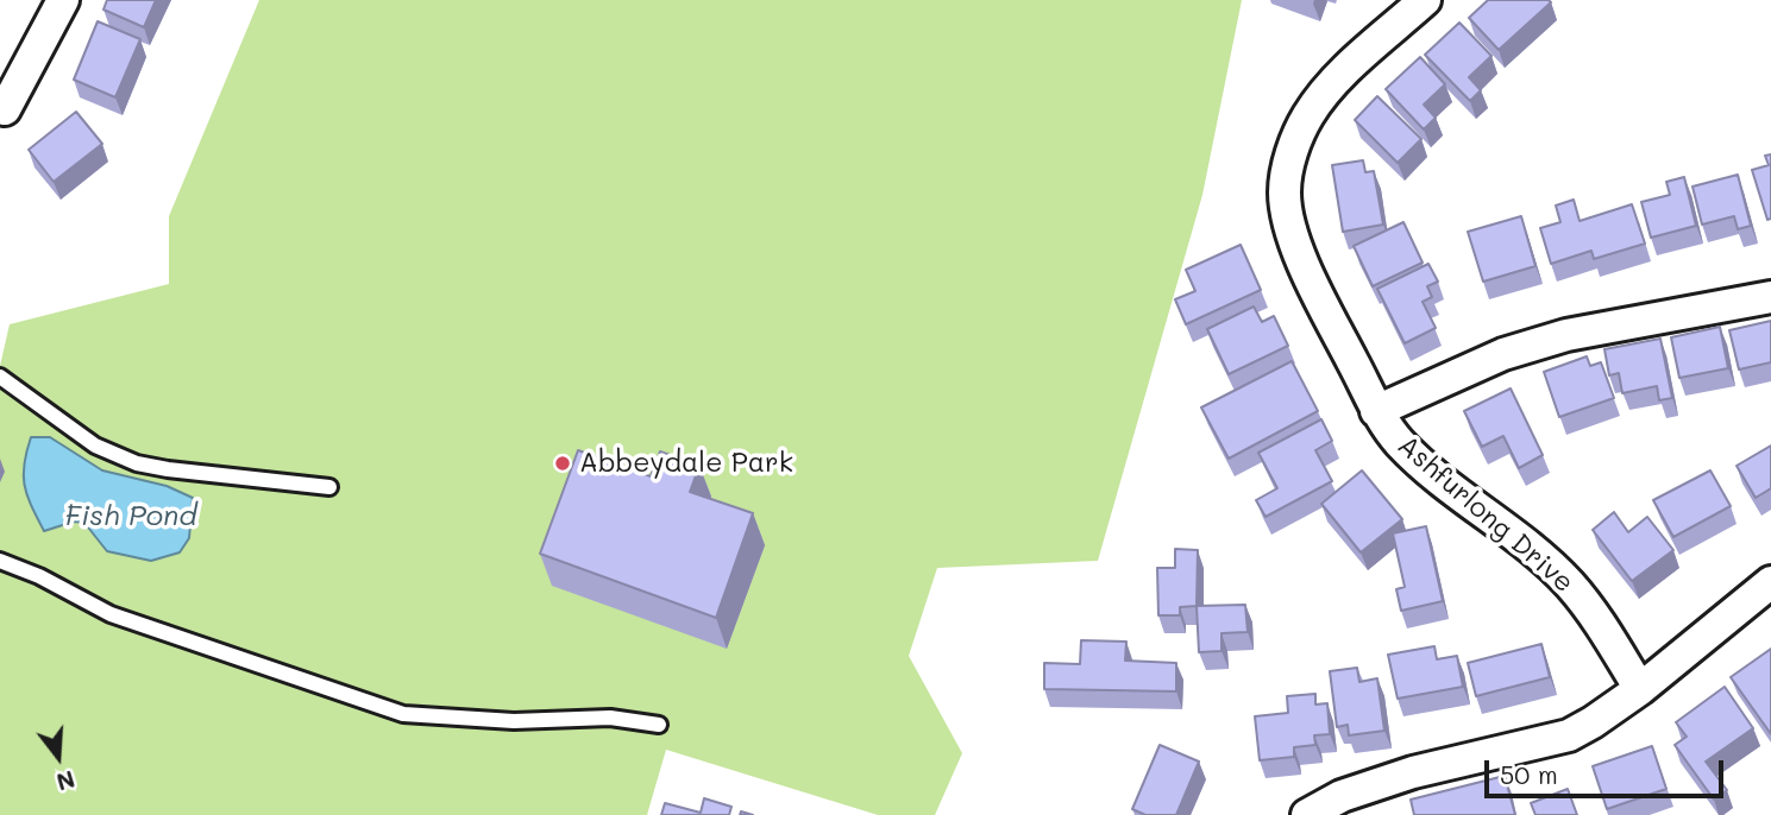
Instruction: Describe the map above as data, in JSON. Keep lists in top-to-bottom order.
{
  "streets": {
    "street": ["Ashfurlong Drive"]
  },
  "water": ["Fish Pond"],
  "places": ["Abbeydale Park"],
  "scale_bar": "50 m",
  "north": "bottom"
}
